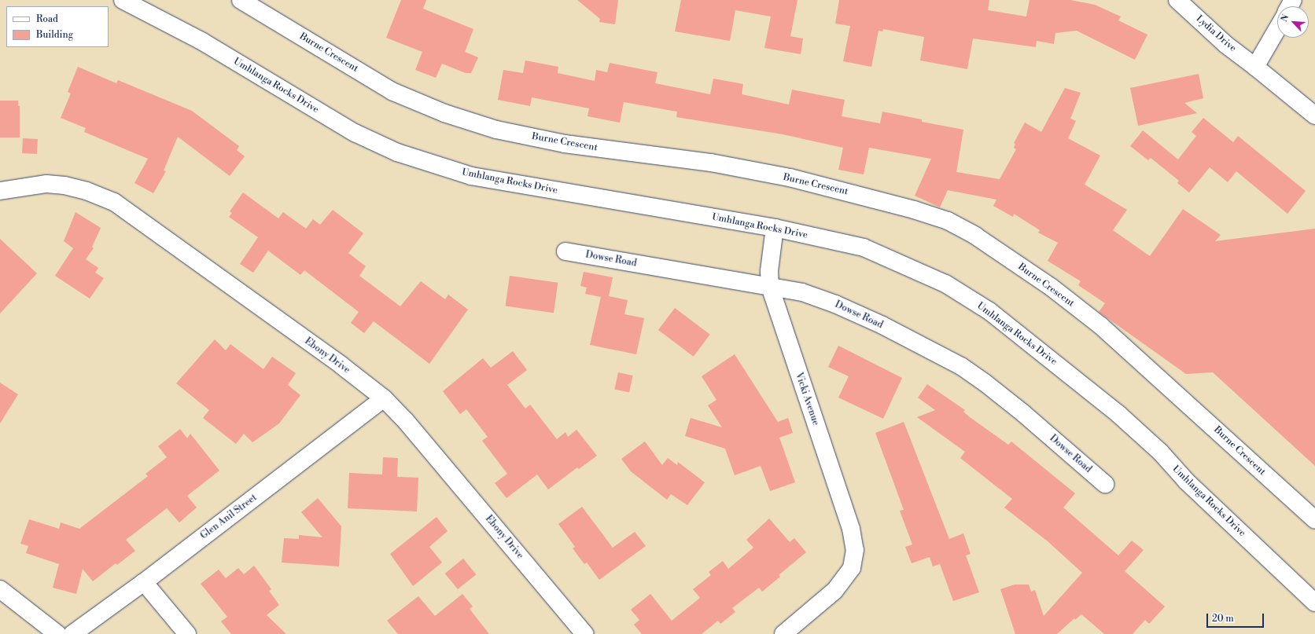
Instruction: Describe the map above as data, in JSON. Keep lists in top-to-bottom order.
{
  "streets": {
    "street": [
      "Lydia Drive",
      "Burne Crescent",
      "Umhlanga Rocks Drive",
      "Dowse Road",
      "Ebony Drive",
      "Vicki Avenue",
      "Glen Anil Street"
    ]
  },
  "crossings": [
    ["Umhlanga Rocks Drive", "Vicki Avenue"],
    ["Dowse Road", "Vicki Avenue"],
    ["Ebony Drive", "Glen Anil Street"]
  ],
  "legend": ["Road", "Building"],
  "scale_bar": "20 m",
  "north": "top left"
}
